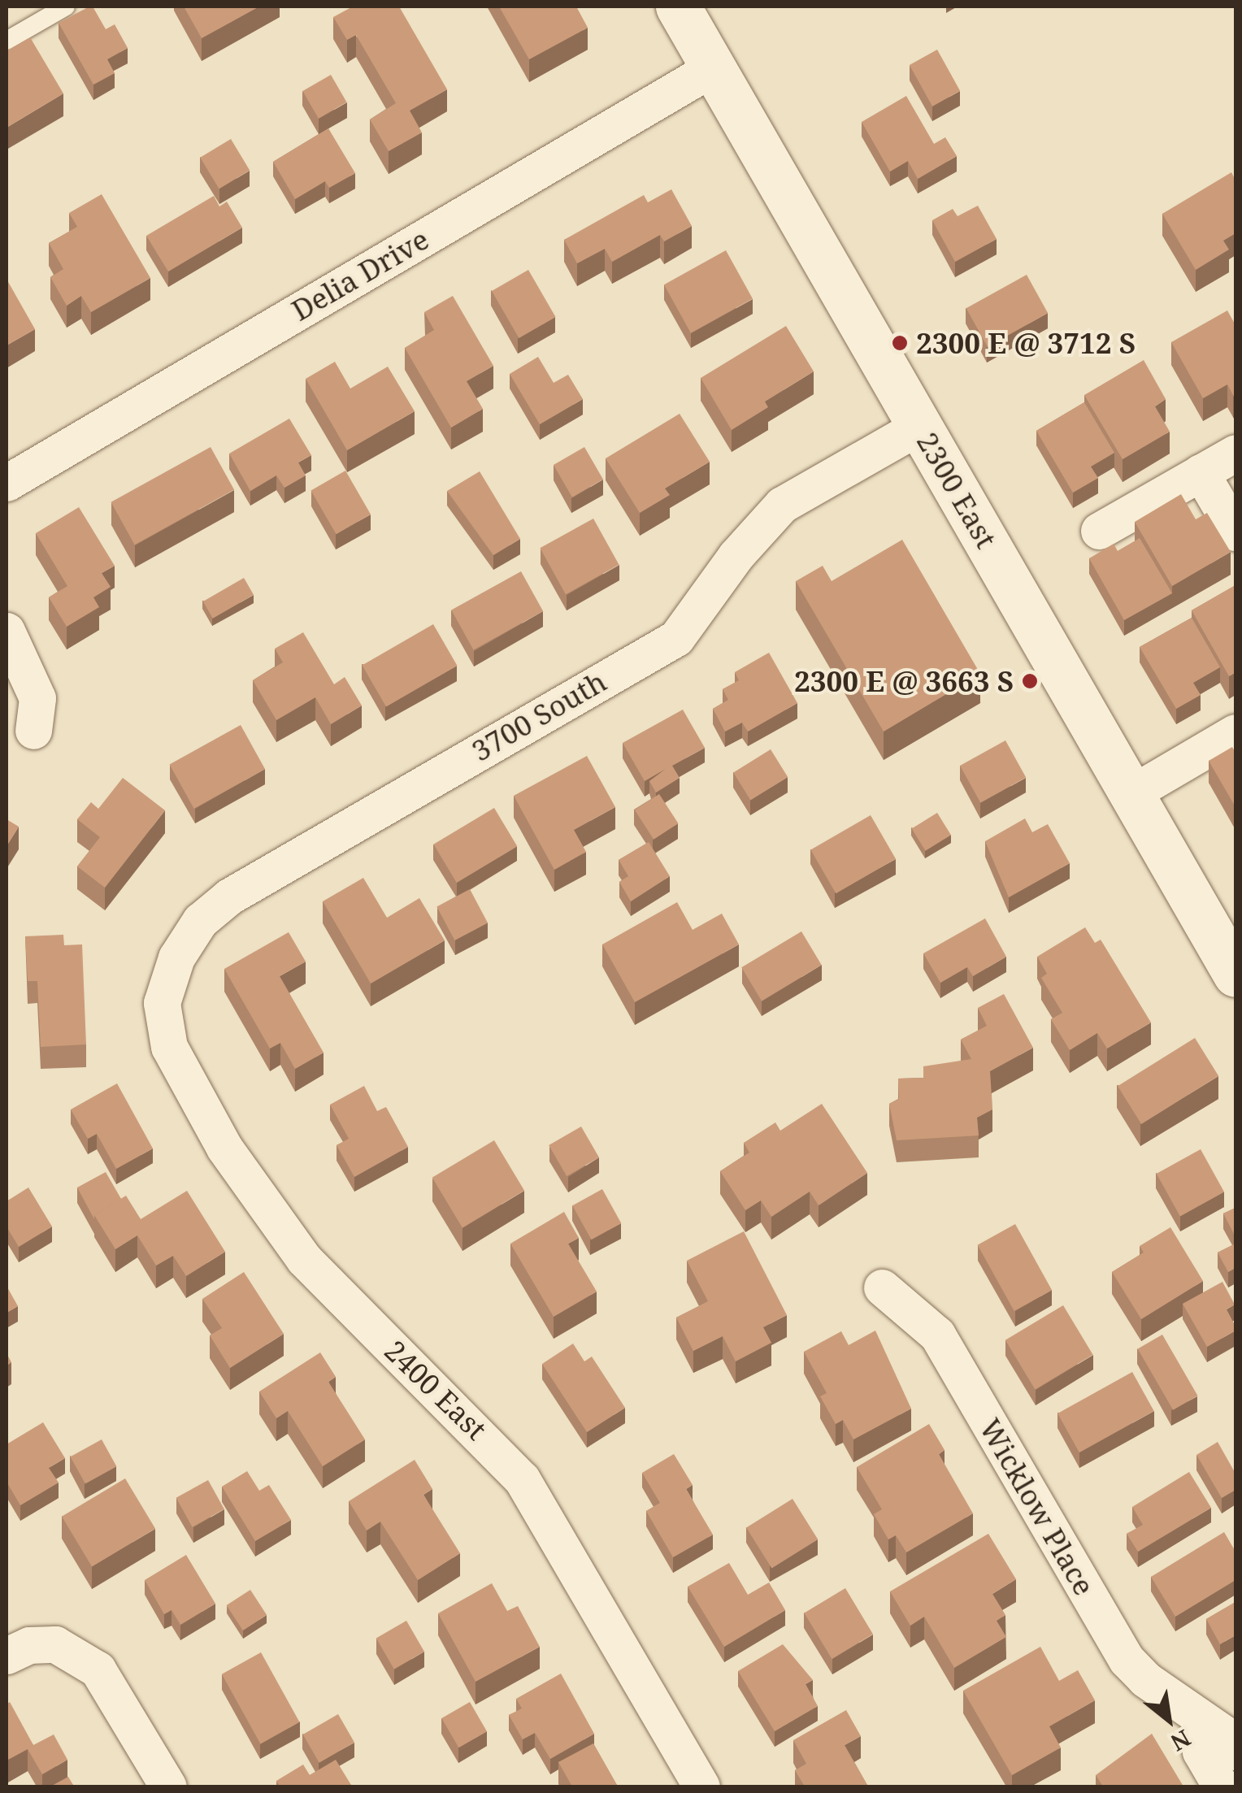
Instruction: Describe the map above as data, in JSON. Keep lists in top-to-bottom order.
{
  "streets": {
    "main road": ["2300 East"],
    "street": [
      "Delia Drive",
      "3700 South",
      "2400 East",
      "Wicklow Place"
    ]
  },
  "crossings": [
    ["Delia Drive", "2300 East"],
    ["2300 East", "3700 South"],
    ["3700 South", "2400 East"]
  ],
  "places": ["2300 E @ 3712 S", "2300 E @ 3663 S"],
  "north": "bottom right"
}
